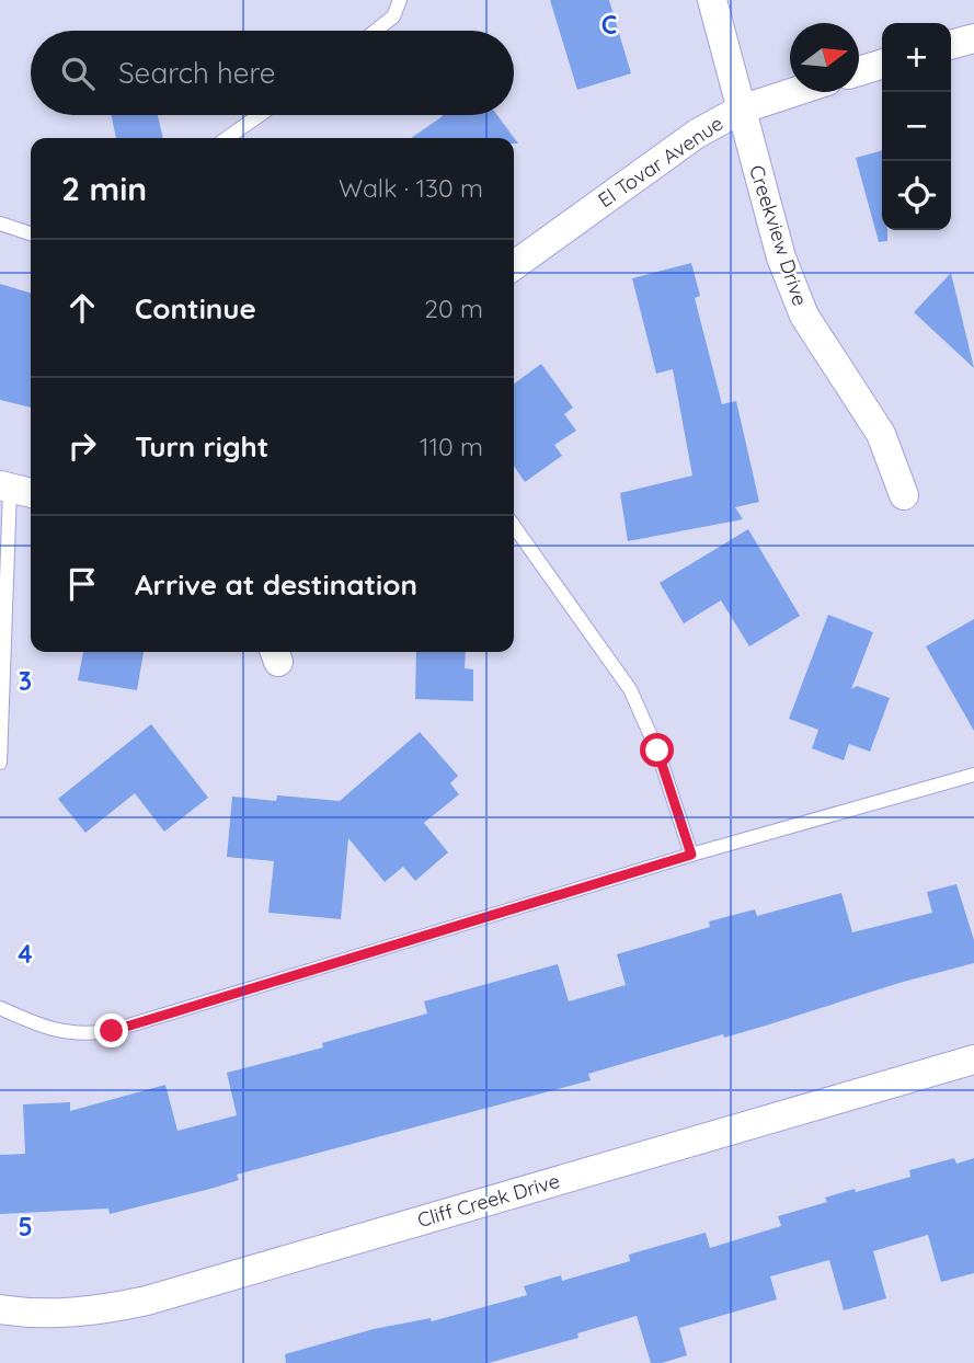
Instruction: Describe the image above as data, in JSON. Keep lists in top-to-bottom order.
{
  "streets": {
    "street": ["El Tovar Avenue", "Creekview Drive", "Cliff Creek Drive"]
  },
  "crossings": [
    ["El Tovar Avenue", "Creekview Drive"]
  ],
  "north": "right",
  "page": {
    "map_buttons": ["+", "−"],
    "search": "Search here",
    "heading": ["2 min", "Walk · 130 m"],
    "list": [
      ["Continue", "20 m"],
      ["Turn right", "110 m"],
      "Arrive at destination"
    ]
  },
  "grid": {
    "columns": ["C"],
    "rows": ["3", "4", "5"]
  }
}
